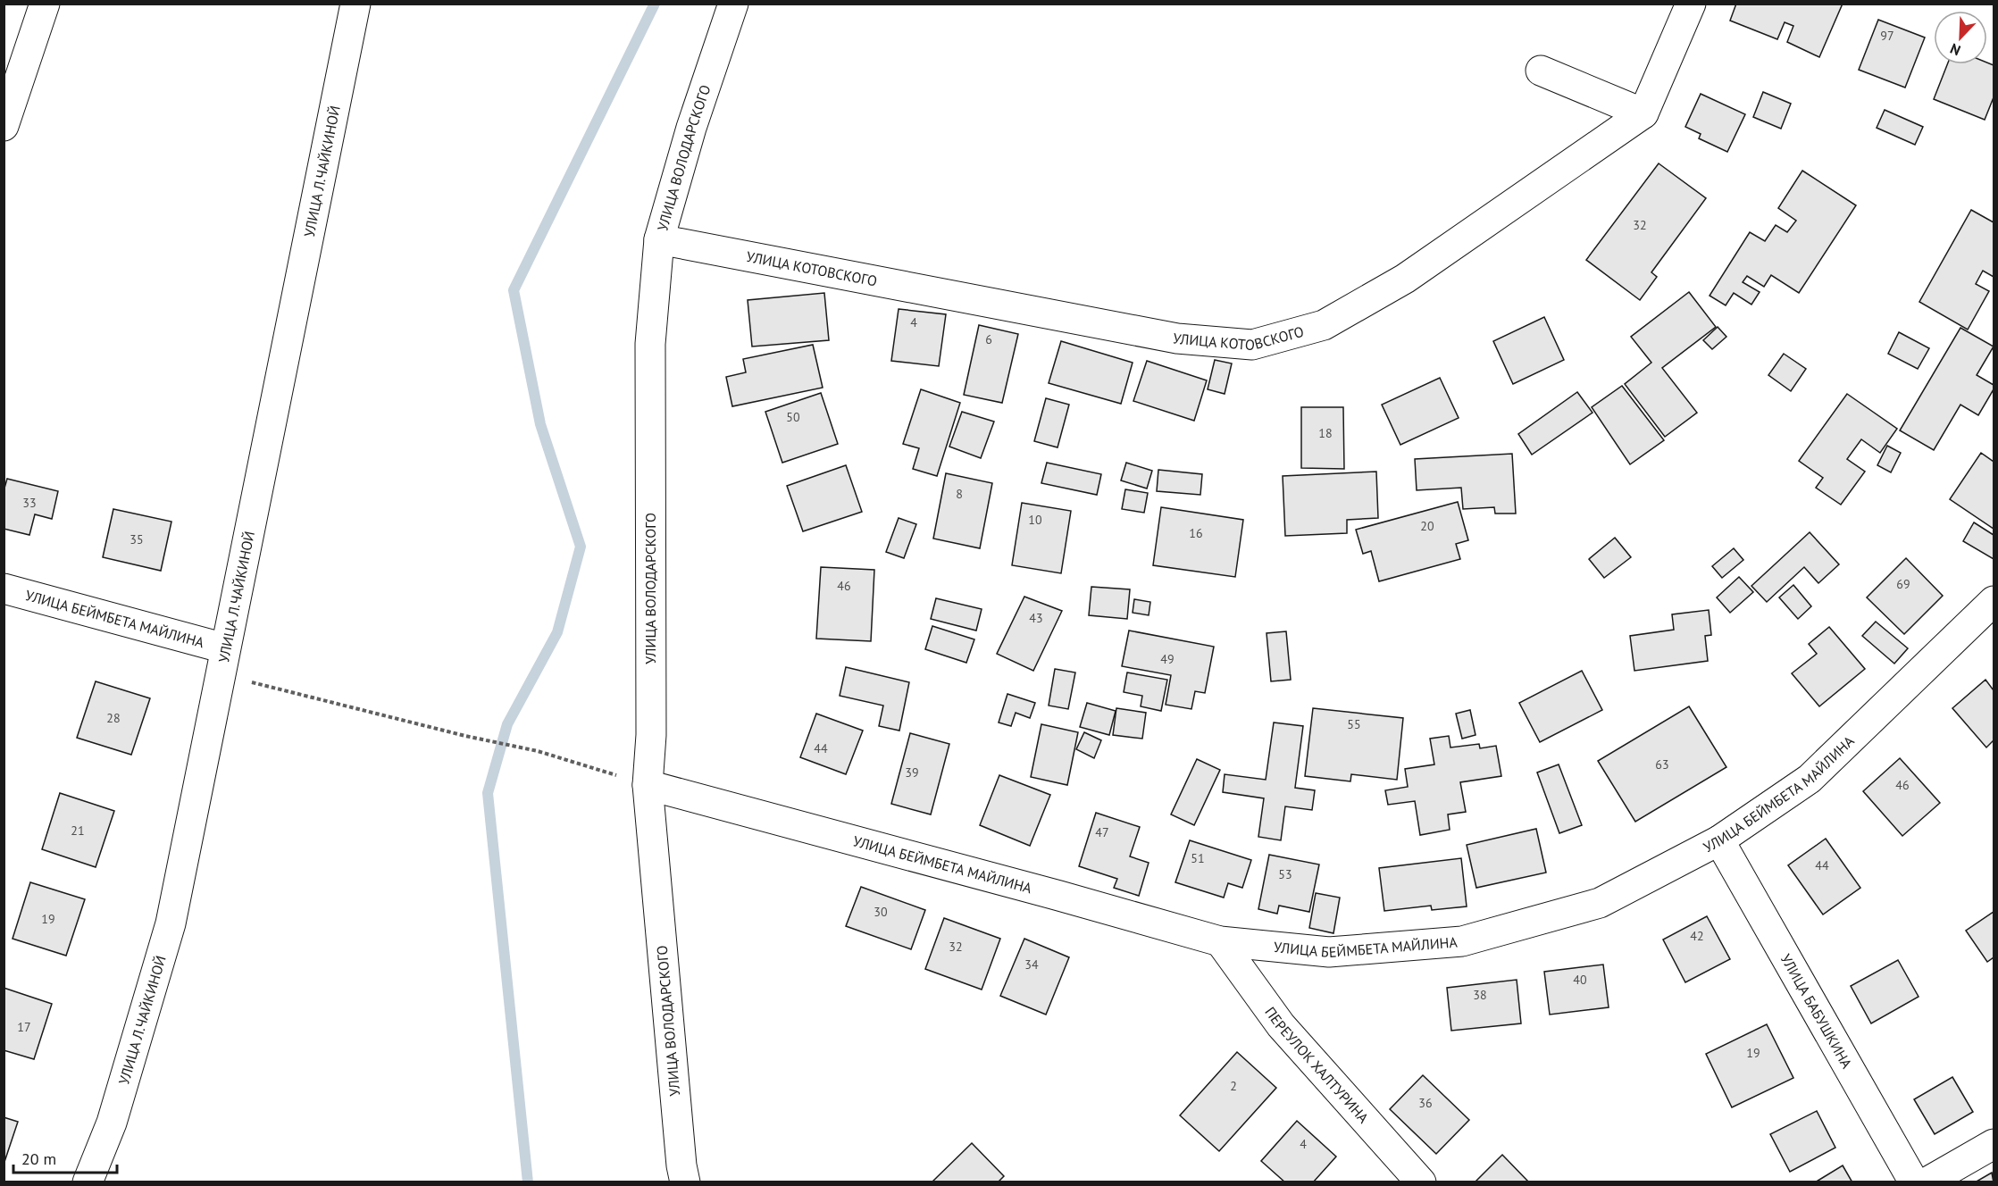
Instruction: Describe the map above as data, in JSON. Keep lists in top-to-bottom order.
{
  "streets": {
    "street": [
      "УЛИЦА ВОЛОДАРСКОГО",
      "УЛИЦА Л.ЧАЙКИНОЙ",
      "УЛИЦА КОТОВСКОГО",
      "УЛИЦА БЕЙМБЕТА МАЙЛИНА",
      "УЛИЦА БАБУШКИНА",
      "ПЕРЕУЛОК ХАЛТУРИНА"
    ]
  },
  "crossings": [
    ["УЛИЦА ВОЛОДАРСКОГО", "УЛИЦА КОТОВСКОГО"],
    ["УЛИЦА ВОЛОДАРСКОГО", "УЛИЦА БЕЙМБЕТА МАЙЛИНА"],
    ["УЛИЦА Л.ЧАЙКИНОЙ", "УЛИЦА БЕЙМБЕТА МАЙЛИНА"],
    ["УЛИЦА БЕЙМБЕТА МАЙЛИНА", "УЛИЦА БАБУШКИНА"],
    ["УЛИЦА БЕЙМБЕТА МАЙЛИНА", "ПЕРЕУЛОК ХАЛТУРИНА"]
  ],
  "house_numbers": [
    "97",
    "32",
    "4",
    "6",
    "50",
    "18",
    "8",
    "33",
    "10",
    "20",
    "16",
    "35",
    "69",
    "46",
    "43",
    "49",
    "28",
    "55",
    "44",
    "63",
    "39",
    "46",
    "21",
    "47",
    "51",
    "44",
    "53",
    "30",
    "19",
    "42",
    "32",
    "34",
    "40",
    "38",
    "17",
    "19",
    "2",
    "36",
    "4"
  ],
  "scale_bar": "20 m",
  "north": "bottom left"
}
